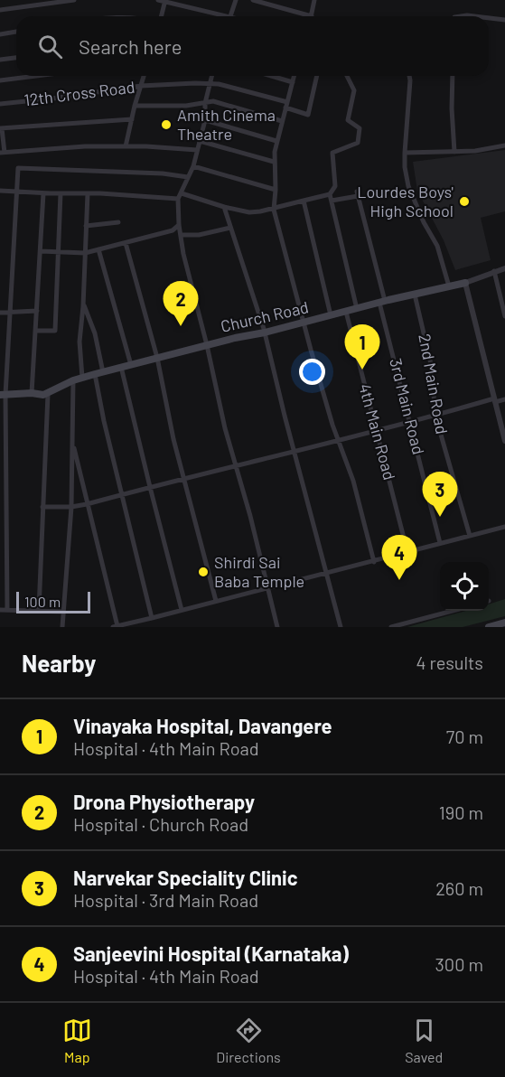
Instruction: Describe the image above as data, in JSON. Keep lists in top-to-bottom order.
{
  "streets": {
    "main road": ["Church Road"],
    "street": [
      "12th Cross Road",
      "2nd Main Road",
      "3rd Main Road",
      "4th Main Road"
    ]
  },
  "crossings": [
    ["Church Road", "2nd Main Road"],
    ["Church Road", "3rd Main Road"],
    ["Church Road", "4th Main Road"]
  ],
  "places": ["Amith Cinema Theatre", "Lourdes Boys' High School", "Shirdi Sai Baba Temple"],
  "scale_bar": "100 m",
  "page": {
    "search": "Search here",
    "pins": [
      "2",
      "1",
      "3",
      "4"
    ],
    "scale": "100 m",
    "heading": ["Nearby", "4 results"],
    "list": [
      {
        "mark": "1",
        "name": "Vinayaka Hospital, Davangere",
        "note": "Hospital · 4th Main Road",
        "value": "70 m"
      },
      {
        "mark": "2",
        "name": "Drona Physiotherapy",
        "note": "Hospital · Church Road",
        "value": "190 m"
      },
      {
        "mark": "3",
        "name": "Narvekar Speciality Clinic",
        "note": "Hospital · 3rd Main Road",
        "value": "260 m"
      },
      {
        "mark": "4",
        "name": "Sanjeevini Hospital (Karnataka)",
        "note": "Hospital · 4th Main Road",
        "value": "300 m"
      }
    ],
    "nav": ["Map", "Directions", "Saved"]
  }
}
